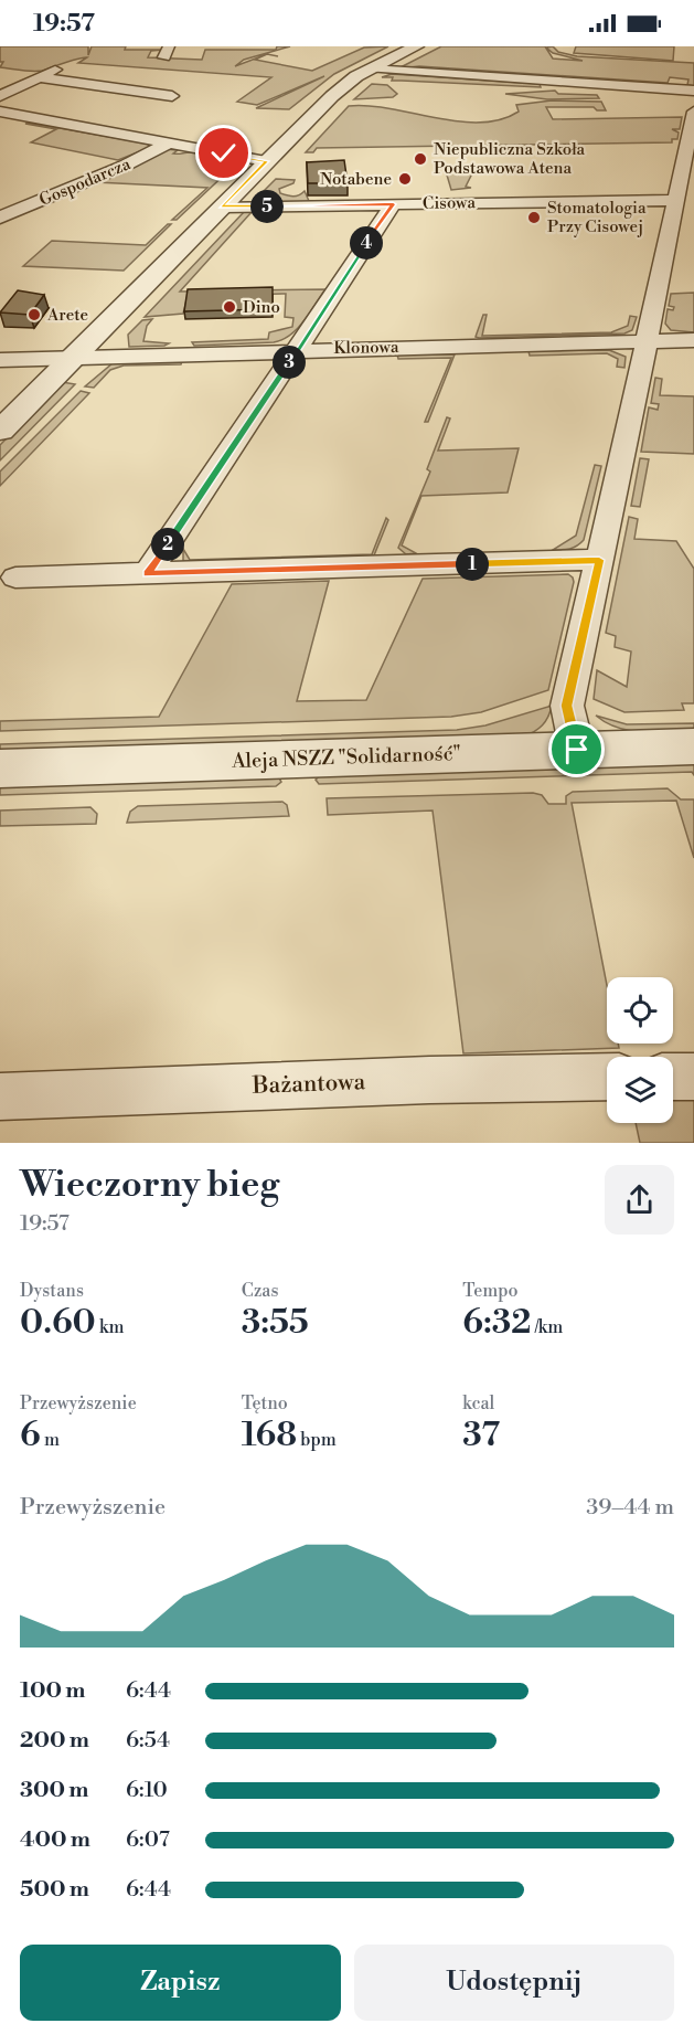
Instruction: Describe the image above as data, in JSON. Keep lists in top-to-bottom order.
{
  "streets": {
    "street": [
      "Gospodarcza",
      "Cisowa",
      "Klonowa",
      "Aleja NSZZ \"Solidarność\"",
      "Bażantowa"
    ]
  },
  "places": [
    "Niepubliczna Szkoła Podstawowa Atena",
    "Notabene",
    "Stomatologia Przy Cisowej",
    "Dino",
    "Arete"
  ],
  "page": {
    "status": "19:57",
    "pins": [
      "5",
      "4",
      "3",
      "2",
      "1"
    ],
    "heading": ["Wieczorny bieg", "19:57"],
    "stats": [
      ["Dystans", "0.60 km"],
      ["Czas", "3:55"],
      ["Tempo", "6:32 /km"],
      ["Przewyższenie", "6 m"],
      ["Tętno", "168 bpm"],
      ["kcal", "37"]
    ],
    "chart": ["Przewyższenie", "39–44 m"],
    "list": [
      {
        "name": "100 m",
        "note": "6:44"
      },
      {
        "name": "200 m",
        "note": "6:54"
      },
      {
        "name": "300 m",
        "note": "6:10"
      },
      {
        "name": "400 m",
        "note": "6:07"
      },
      {
        "name": "500 m",
        "note": "6:44"
      }
    ],
    "buttons": ["Zapisz", "Udostępnij"]
  }
}
